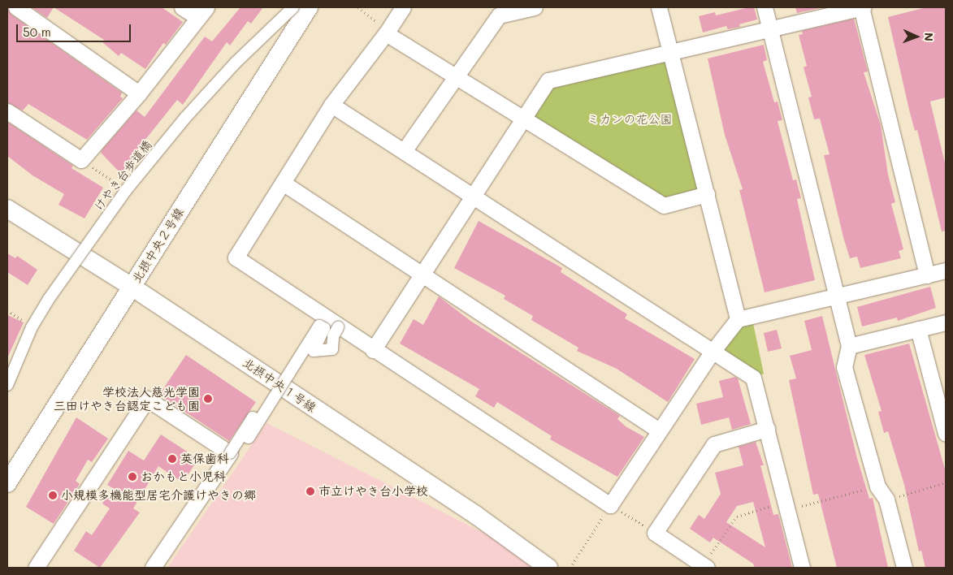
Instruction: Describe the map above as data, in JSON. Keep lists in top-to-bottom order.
{
  "streets": {
    "street": ["けやき台歩道橋", "北摂中央２号線", "北摂中央１号線"]
  },
  "crossings": [
    ["北摂中央２号線", "北摂中央１号線"]
  ],
  "parks": ["ミカンの花公園"],
  "places": [
    "学校法人慈光学園 三田けやき台認定こども園",
    "英保歯科",
    "おかもと小児科",
    "市立けやき台小学校",
    "小規模多機能型居宅介護けやきの郷"
  ],
  "scale_bar": "50 m",
  "north": "right"
}
